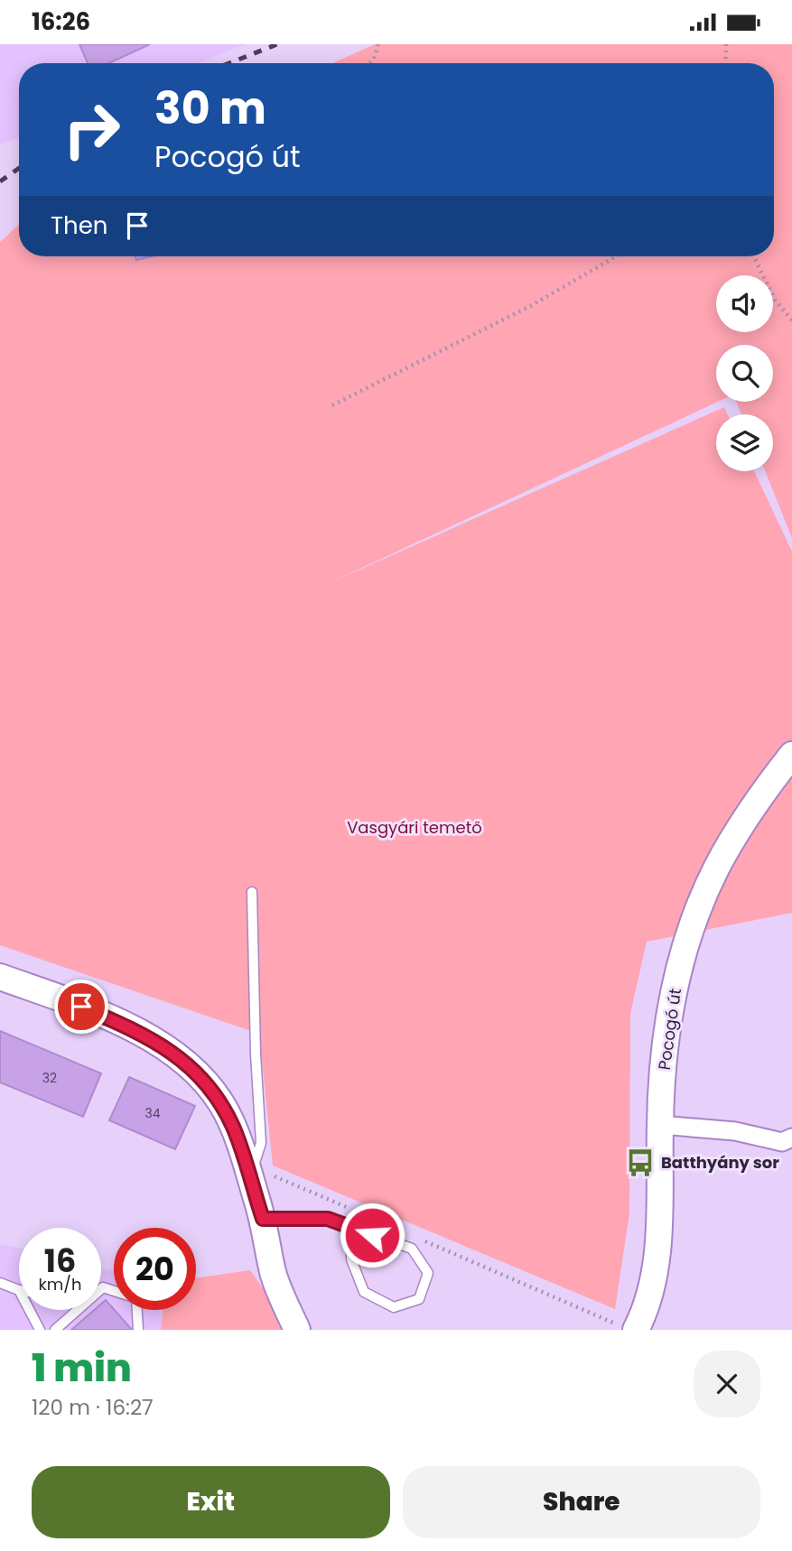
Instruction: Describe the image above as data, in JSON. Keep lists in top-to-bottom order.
{
  "streets": {
    "main road": ["Pocogó út"]
  },
  "parks": ["Vasgyári temető"],
  "places": {
    "bus stop": ["Batthyány sor"]
  },
  "house_numbers": ["32", "34"],
  "page": {
    "status": "16:26",
    "turn": ["30 m", "Pocogó út"],
    "then": "Then",
    "speed": "16 km/h",
    "limit": "20",
    "heading": ["1 min", "120 m · 16:27"],
    "buttons": ["Exit", "Share"]
  }
}
